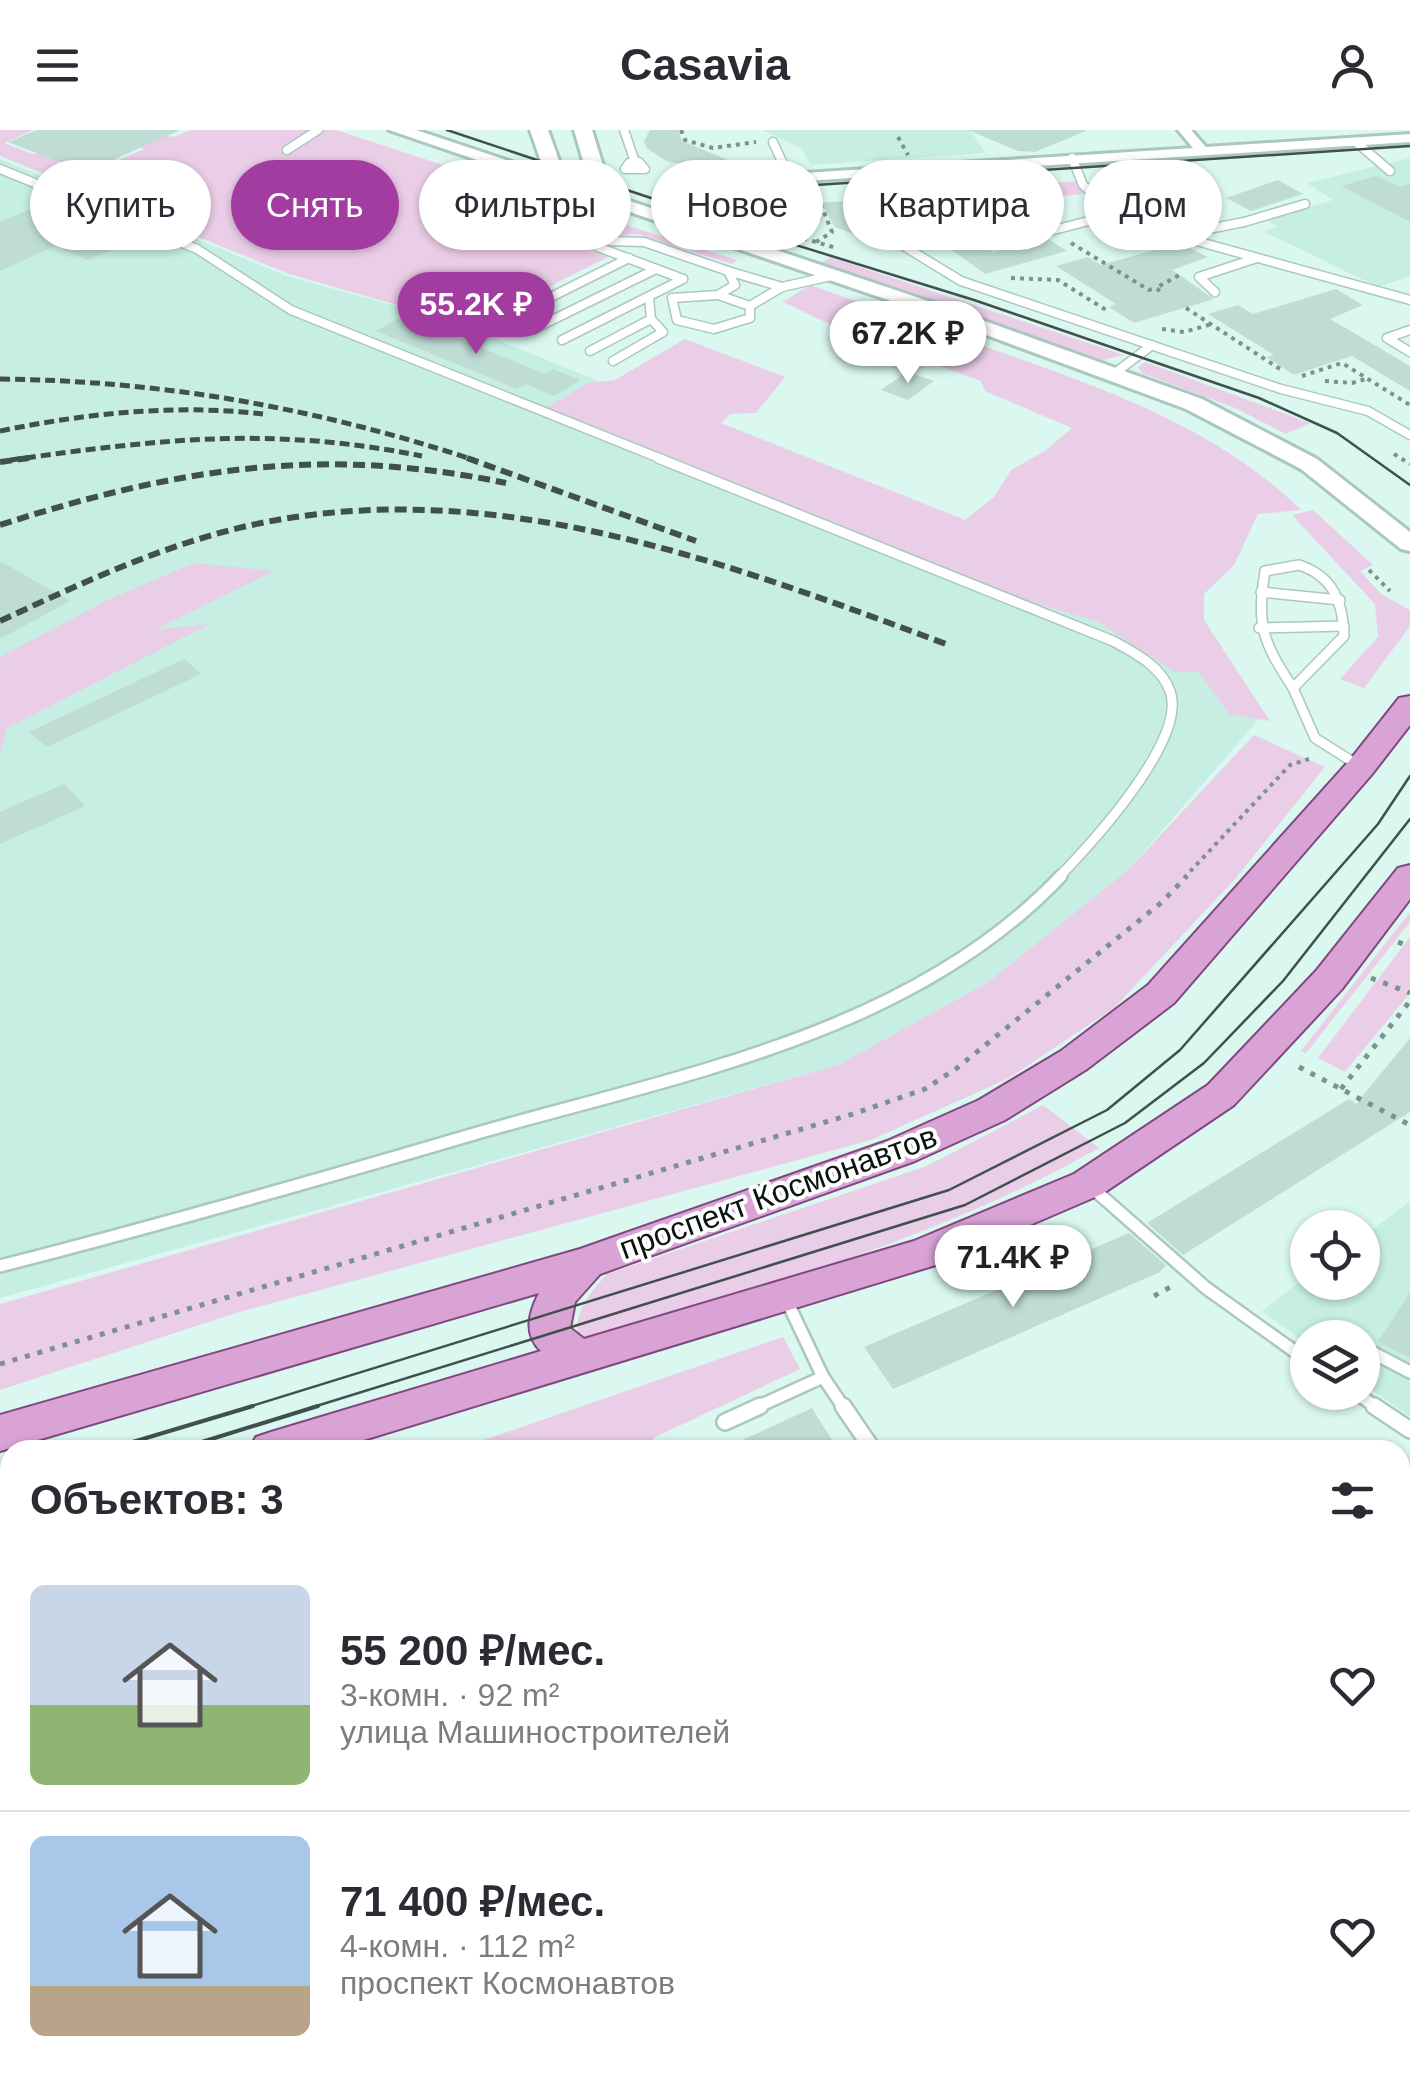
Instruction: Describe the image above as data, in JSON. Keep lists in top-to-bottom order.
{
  "streets": {
    "main road": ["проспект Космонавтов"]
  },
  "page": {
    "header": "Casavia",
    "chip": [
      "Купить",
      "Снять",
      "Фильтры",
      "Новое",
      "Квартира",
      "Дом"
    ],
    "price": ["55.2K ₽", "67.2K ₽", "71.4K ₽"],
    "heading": "Объектов: 3",
    "list": [
      {
        "name": "55 200 ₽/мес.",
        "note": "3-комн. · 92 m² · улица Машиностроителей"
      },
      {
        "name": "71 400 ₽/мес.",
        "note": "4-комн. · 112 m² · проспект Космонавтов"
      }
    ]
  }
}
